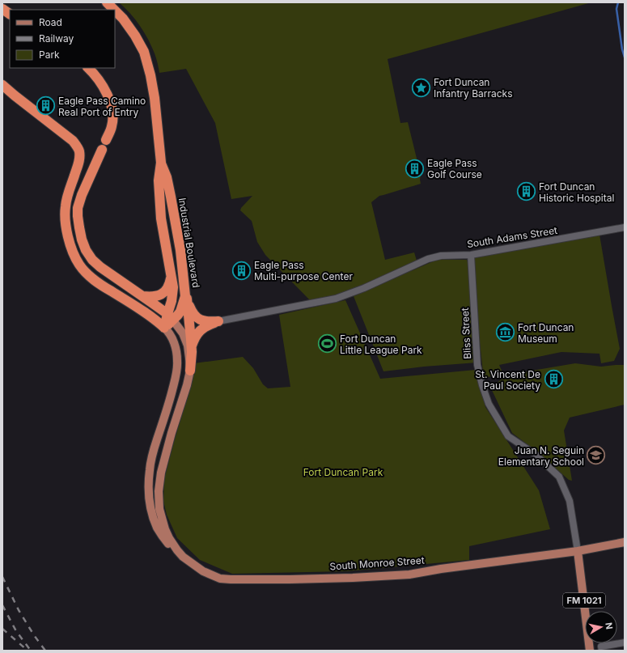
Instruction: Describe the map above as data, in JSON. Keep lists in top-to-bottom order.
{
  "streets": {
    "highway": ["Industrial Boulevard"],
    "main road": ["South Monroe Street", "FM 1021"],
    "street": ["South Adams Street", "Bliss Street"]
  },
  "crossings": [
    ["South Adams Street", "Bliss Street"],
    ["Bliss Street", "South Monroe Street"],
    ["Bliss Street", "FM 1021"],
    ["South Monroe Street", "FM 1021"]
  ],
  "parks": ["Fort Duncan Park"],
  "places": {
    "place": ["Fort Duncan Infantry Barracks"],
    "building": [
      "Eagle Pass Camino Real Port of Entry",
      "Eagle Pass Golf Course",
      "Fort Duncan Historic Hospital",
      "Eagle Pass Multi-purpose Center",
      "St. Vincent De Paul Society"
    ],
    "museum": ["Fort Duncan Museum"],
    "sports": ["Fort Duncan Little League Park"],
    "school or university": ["Juan N. Seguin Elementary School"]
  },
  "legend": ["Road", "Railway", "Park"],
  "north": "right"
}
